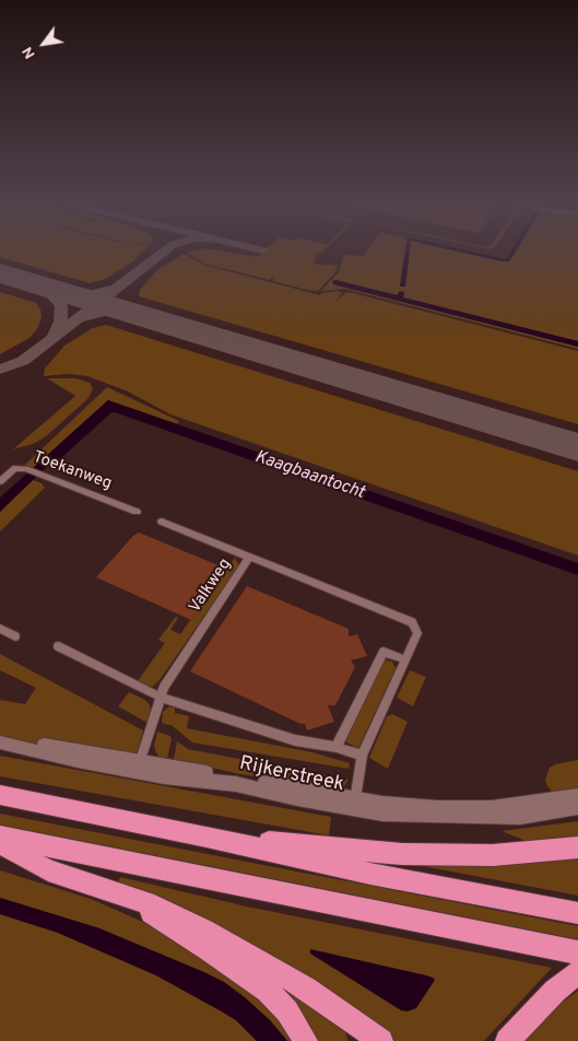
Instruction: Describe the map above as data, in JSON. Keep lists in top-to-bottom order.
{
  "streets": {
    "street": ["Toekanweg", "Valkweg", "Rijkerstreek"]
  },
  "crossings": [
    ["Valkweg", "Rijkerstreek"]
  ],
  "water": ["Kaagbaantocht"],
  "north": "bottom left"
}
